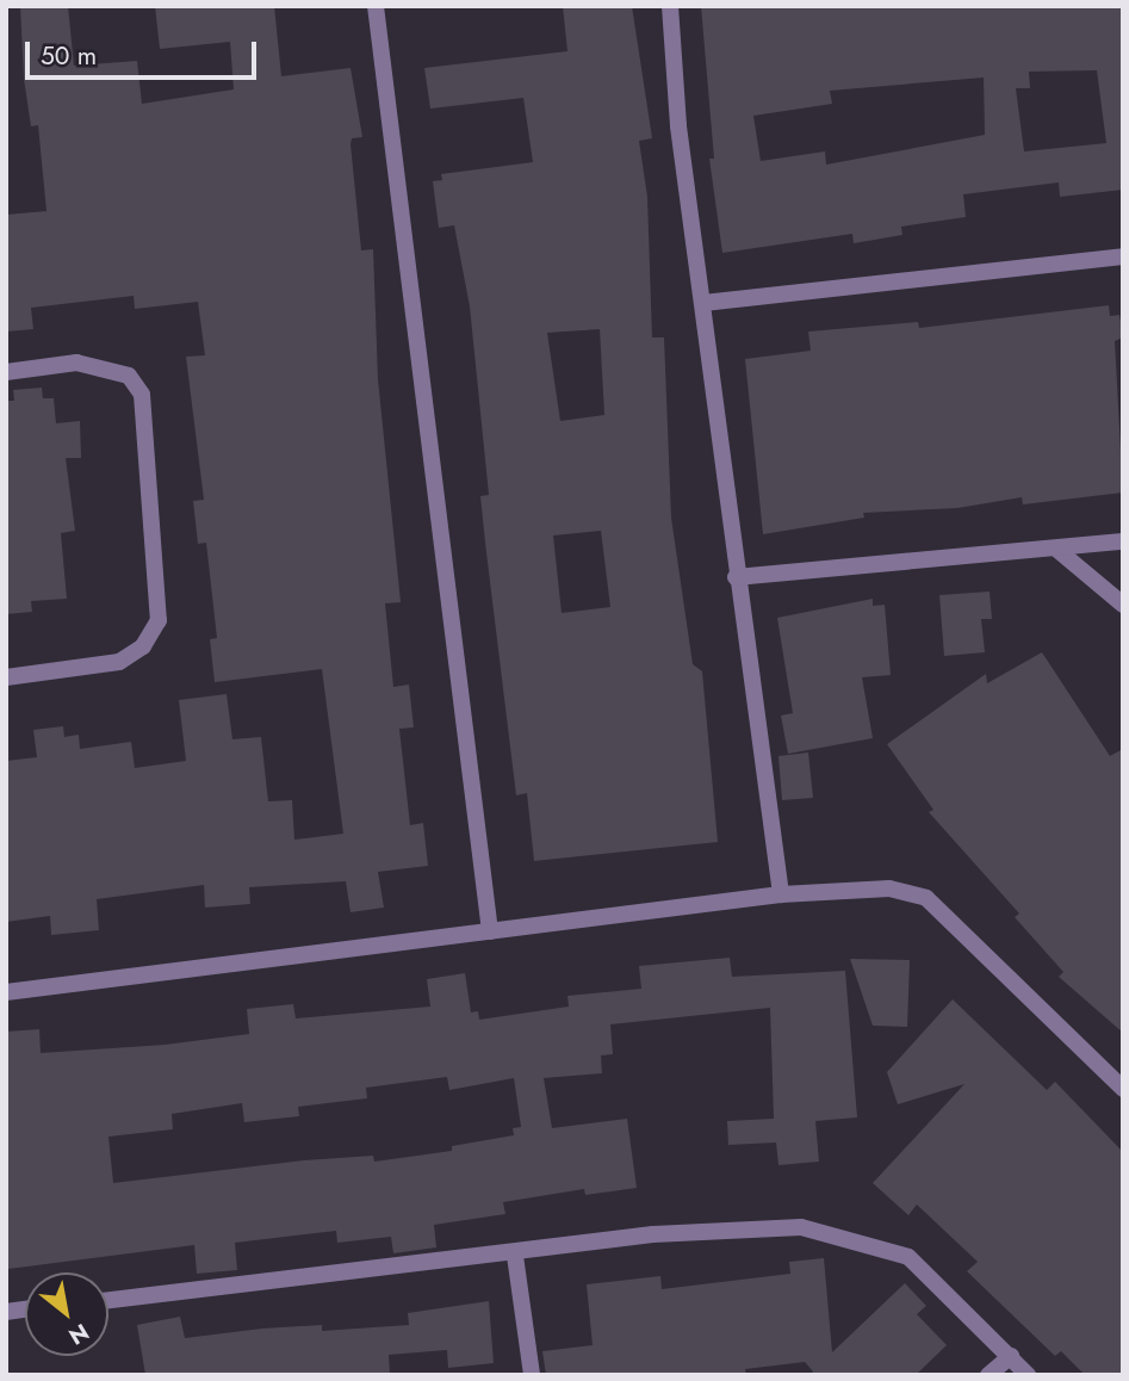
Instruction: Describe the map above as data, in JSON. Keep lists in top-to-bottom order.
{
  "scale_bar": "50 m",
  "north": "bottom right"
}
